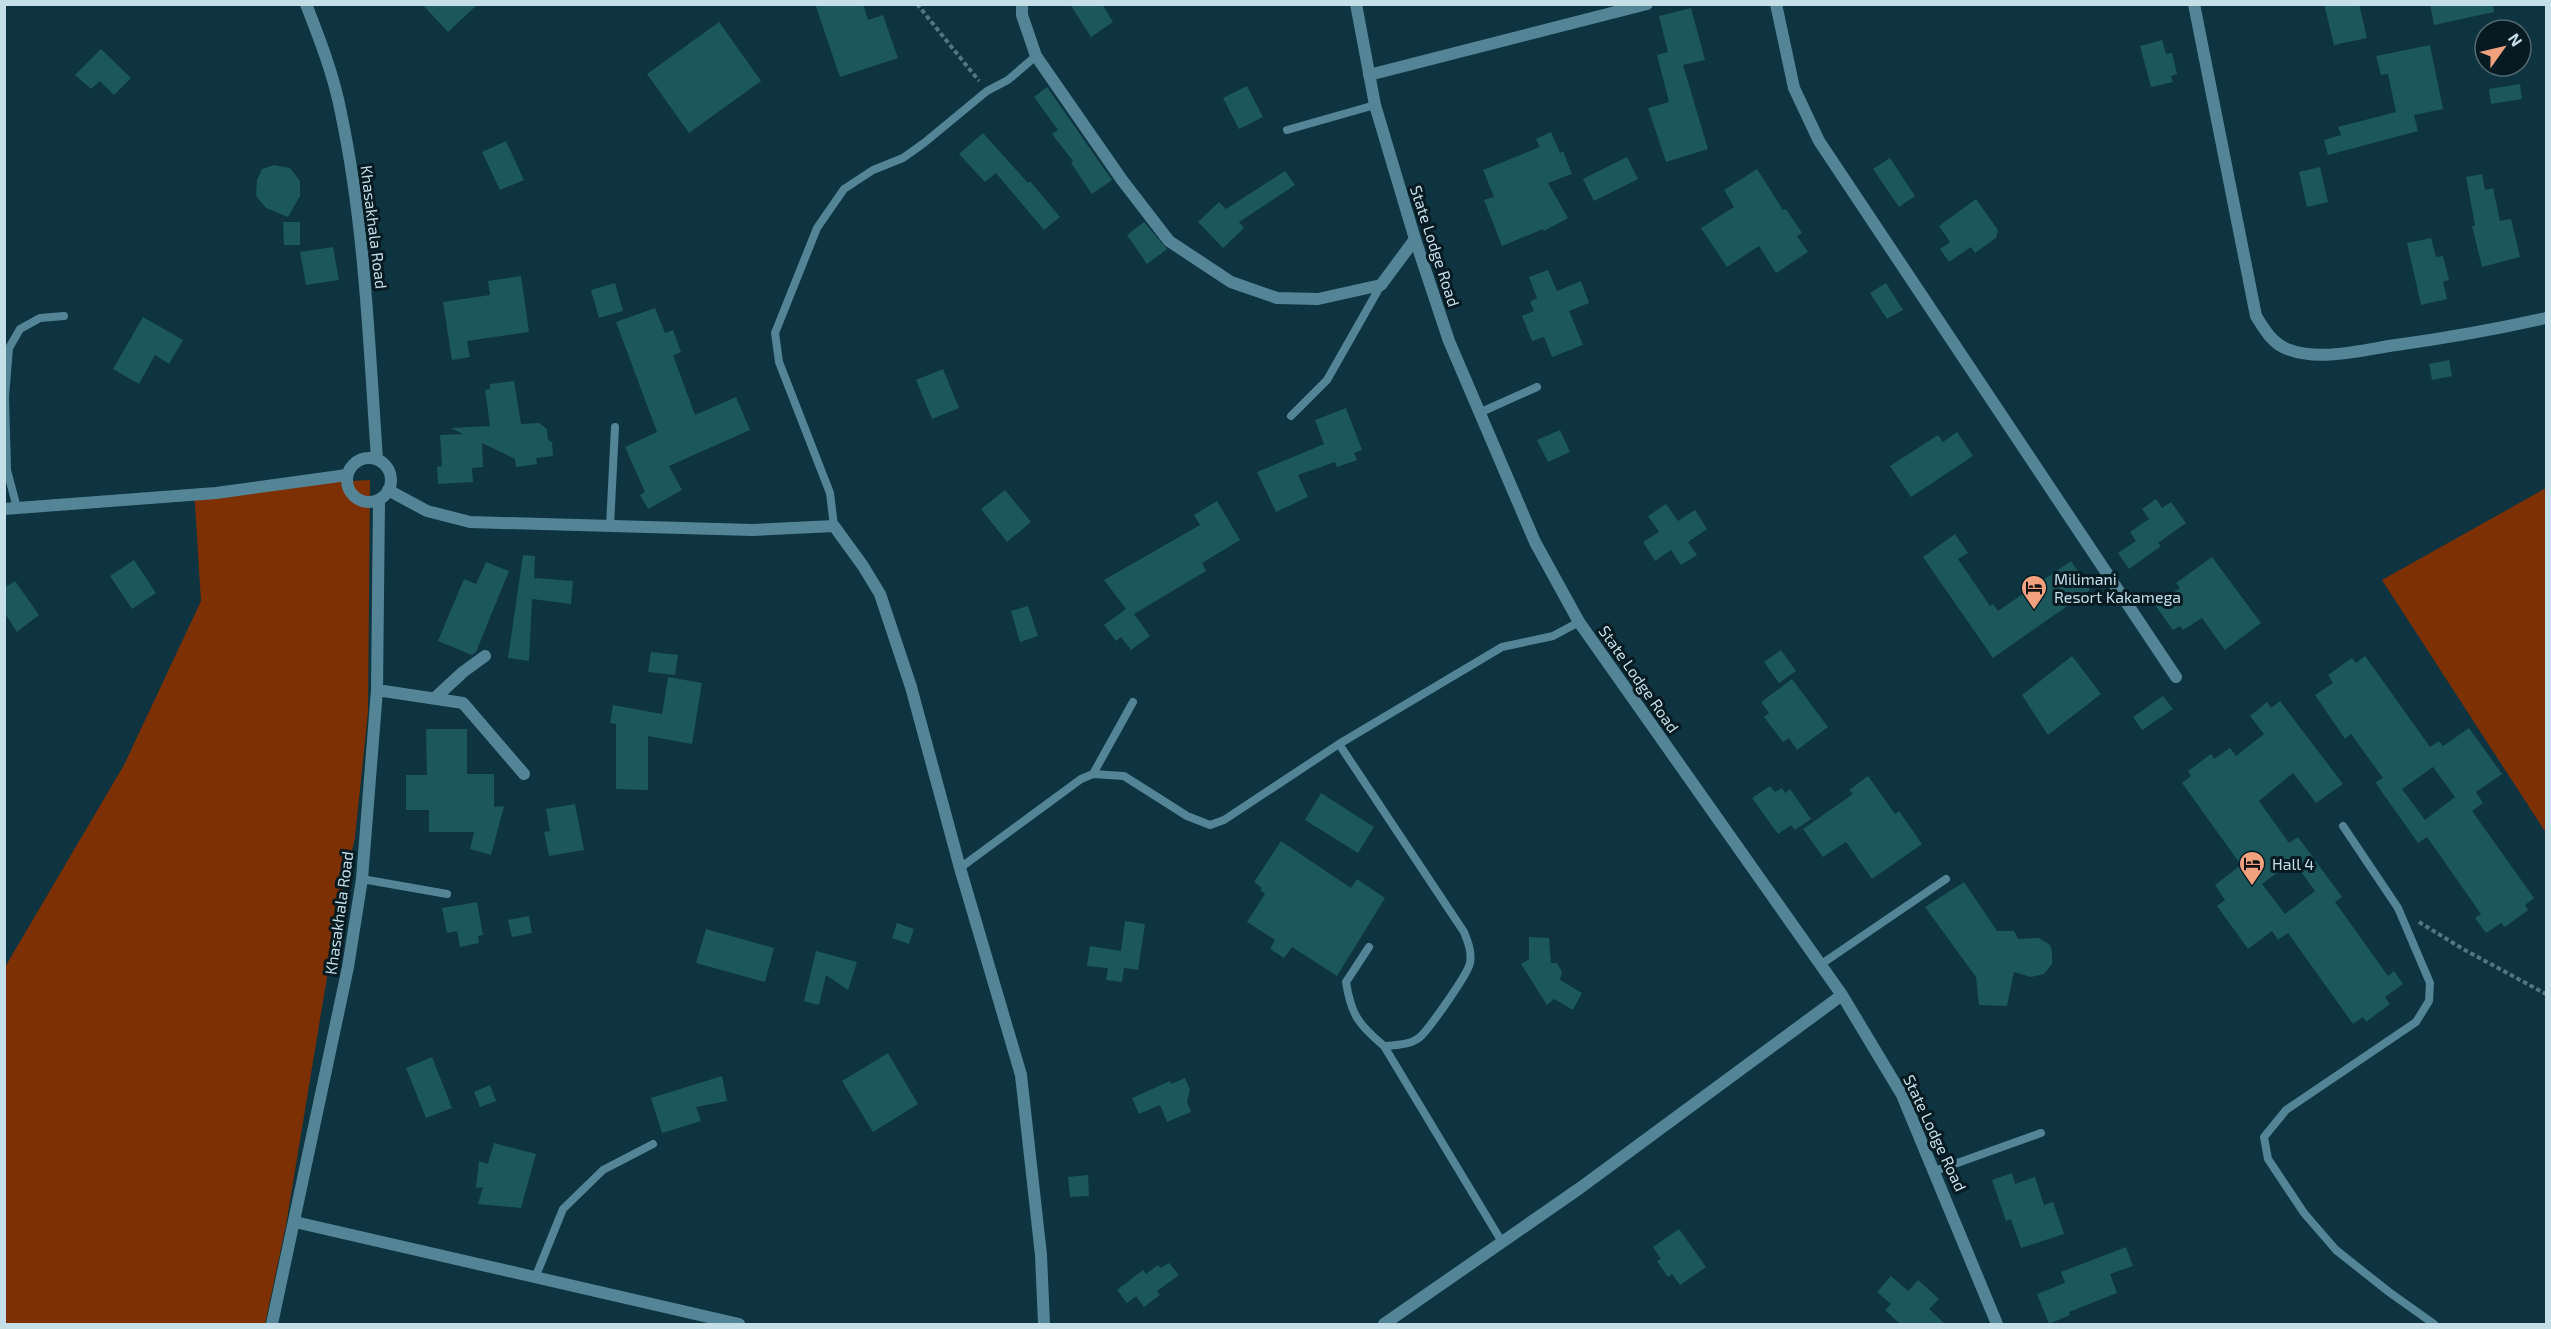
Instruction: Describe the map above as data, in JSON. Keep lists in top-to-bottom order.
{
  "streets": {
    "street": ["Khasakhala Road", "State Lodge Road"]
  },
  "places": {
    "hotel": ["Milimani Resort Kakamega", "Hall 4"]
  },
  "north": "top right"
}
